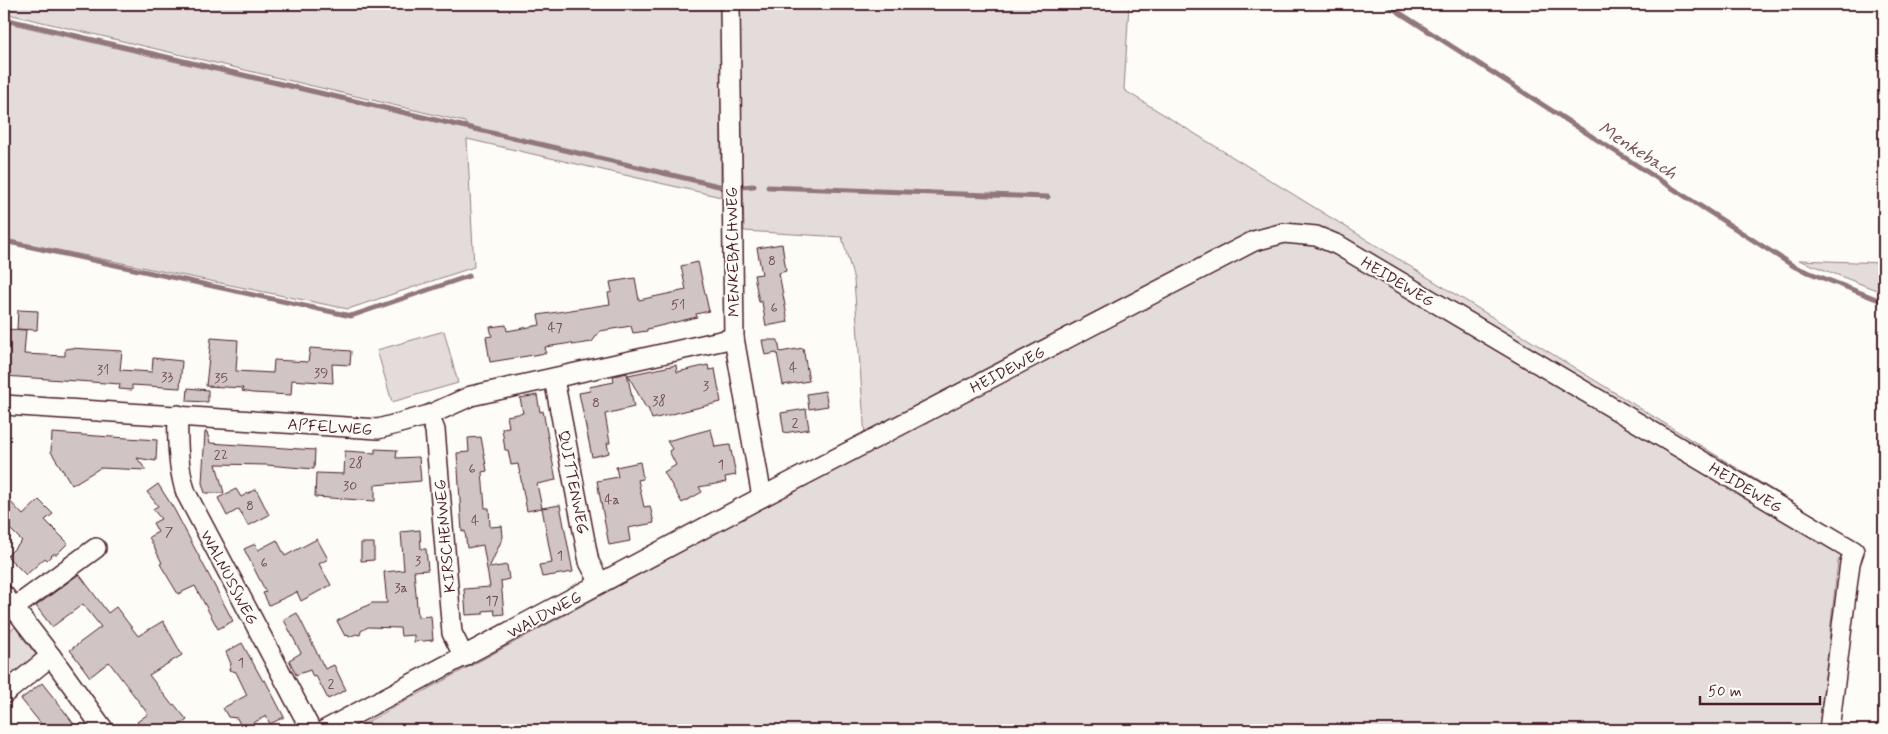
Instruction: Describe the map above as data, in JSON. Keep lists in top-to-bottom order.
{
  "streets": {
    "street": [
      "MENKEBACHWEG",
      "HEIDEWEG",
      "APFELWEG",
      "QUITTENWEG",
      "KIRSCHENWEG",
      "WALNUSSWEG",
      "WALDWEG"
    ]
  },
  "crossings": [
    ["MENKEBACHWEG", "HEIDEWEG"],
    ["MENKEBACHWEG", "APFELWEG"],
    ["MENKEBACHWEG", "WALDWEG"],
    ["HEIDEWEG", "WALDWEG"],
    ["APFELWEG", "QUITTENWEG"],
    ["APFELWEG", "KIRSCHENWEG"],
    ["APFELWEG", "WALNUSSWEG"],
    ["QUITTENWEG", "WALDWEG"],
    ["KIRSCHENWEG", "WALDWEG"]
  ],
  "water": ["Menkebach"],
  "house_numbers": [
    "8",
    "51",
    "6",
    "47",
    "4",
    "31",
    "39",
    "33",
    "35",
    "3",
    "38",
    "8",
    "2",
    "22",
    "28",
    "1",
    "6",
    "30",
    "4a",
    "8",
    "4",
    "7",
    "1",
    "3",
    "6",
    "3a",
    "17",
    "1",
    "2"
  ],
  "scale_bar": "50 m"
}
